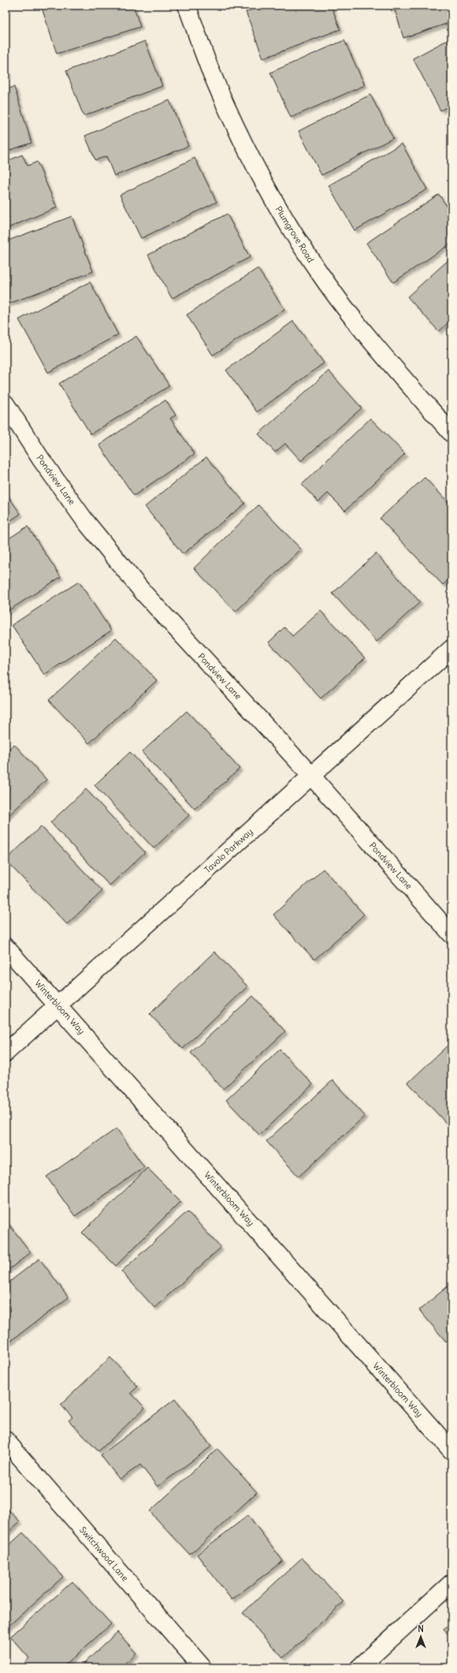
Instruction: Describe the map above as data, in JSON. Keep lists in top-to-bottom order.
{
  "streets": {
    "street": [
      "Plumgrove Road",
      "Pondview Lane",
      "Tavolo Parkway",
      "Winterbloom Way",
      "Switchwood Lane"
    ]
  },
  "crossings": [
    ["Pondview Lane", "Tavolo Parkway"],
    ["Tavolo Parkway", "Winterbloom Way"]
  ],
  "north": "top"
}
